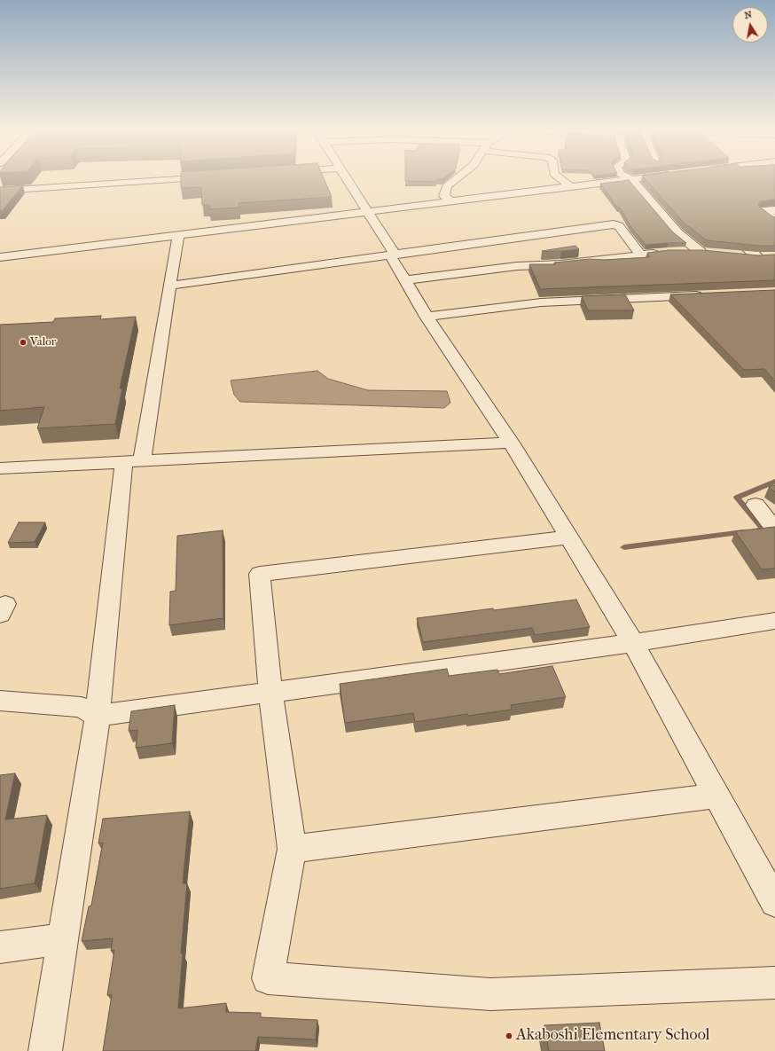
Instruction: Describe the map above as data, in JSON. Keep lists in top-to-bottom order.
{
  "places": ["Valor", "Akaboshi Elementary School"],
  "north": "top"
}
